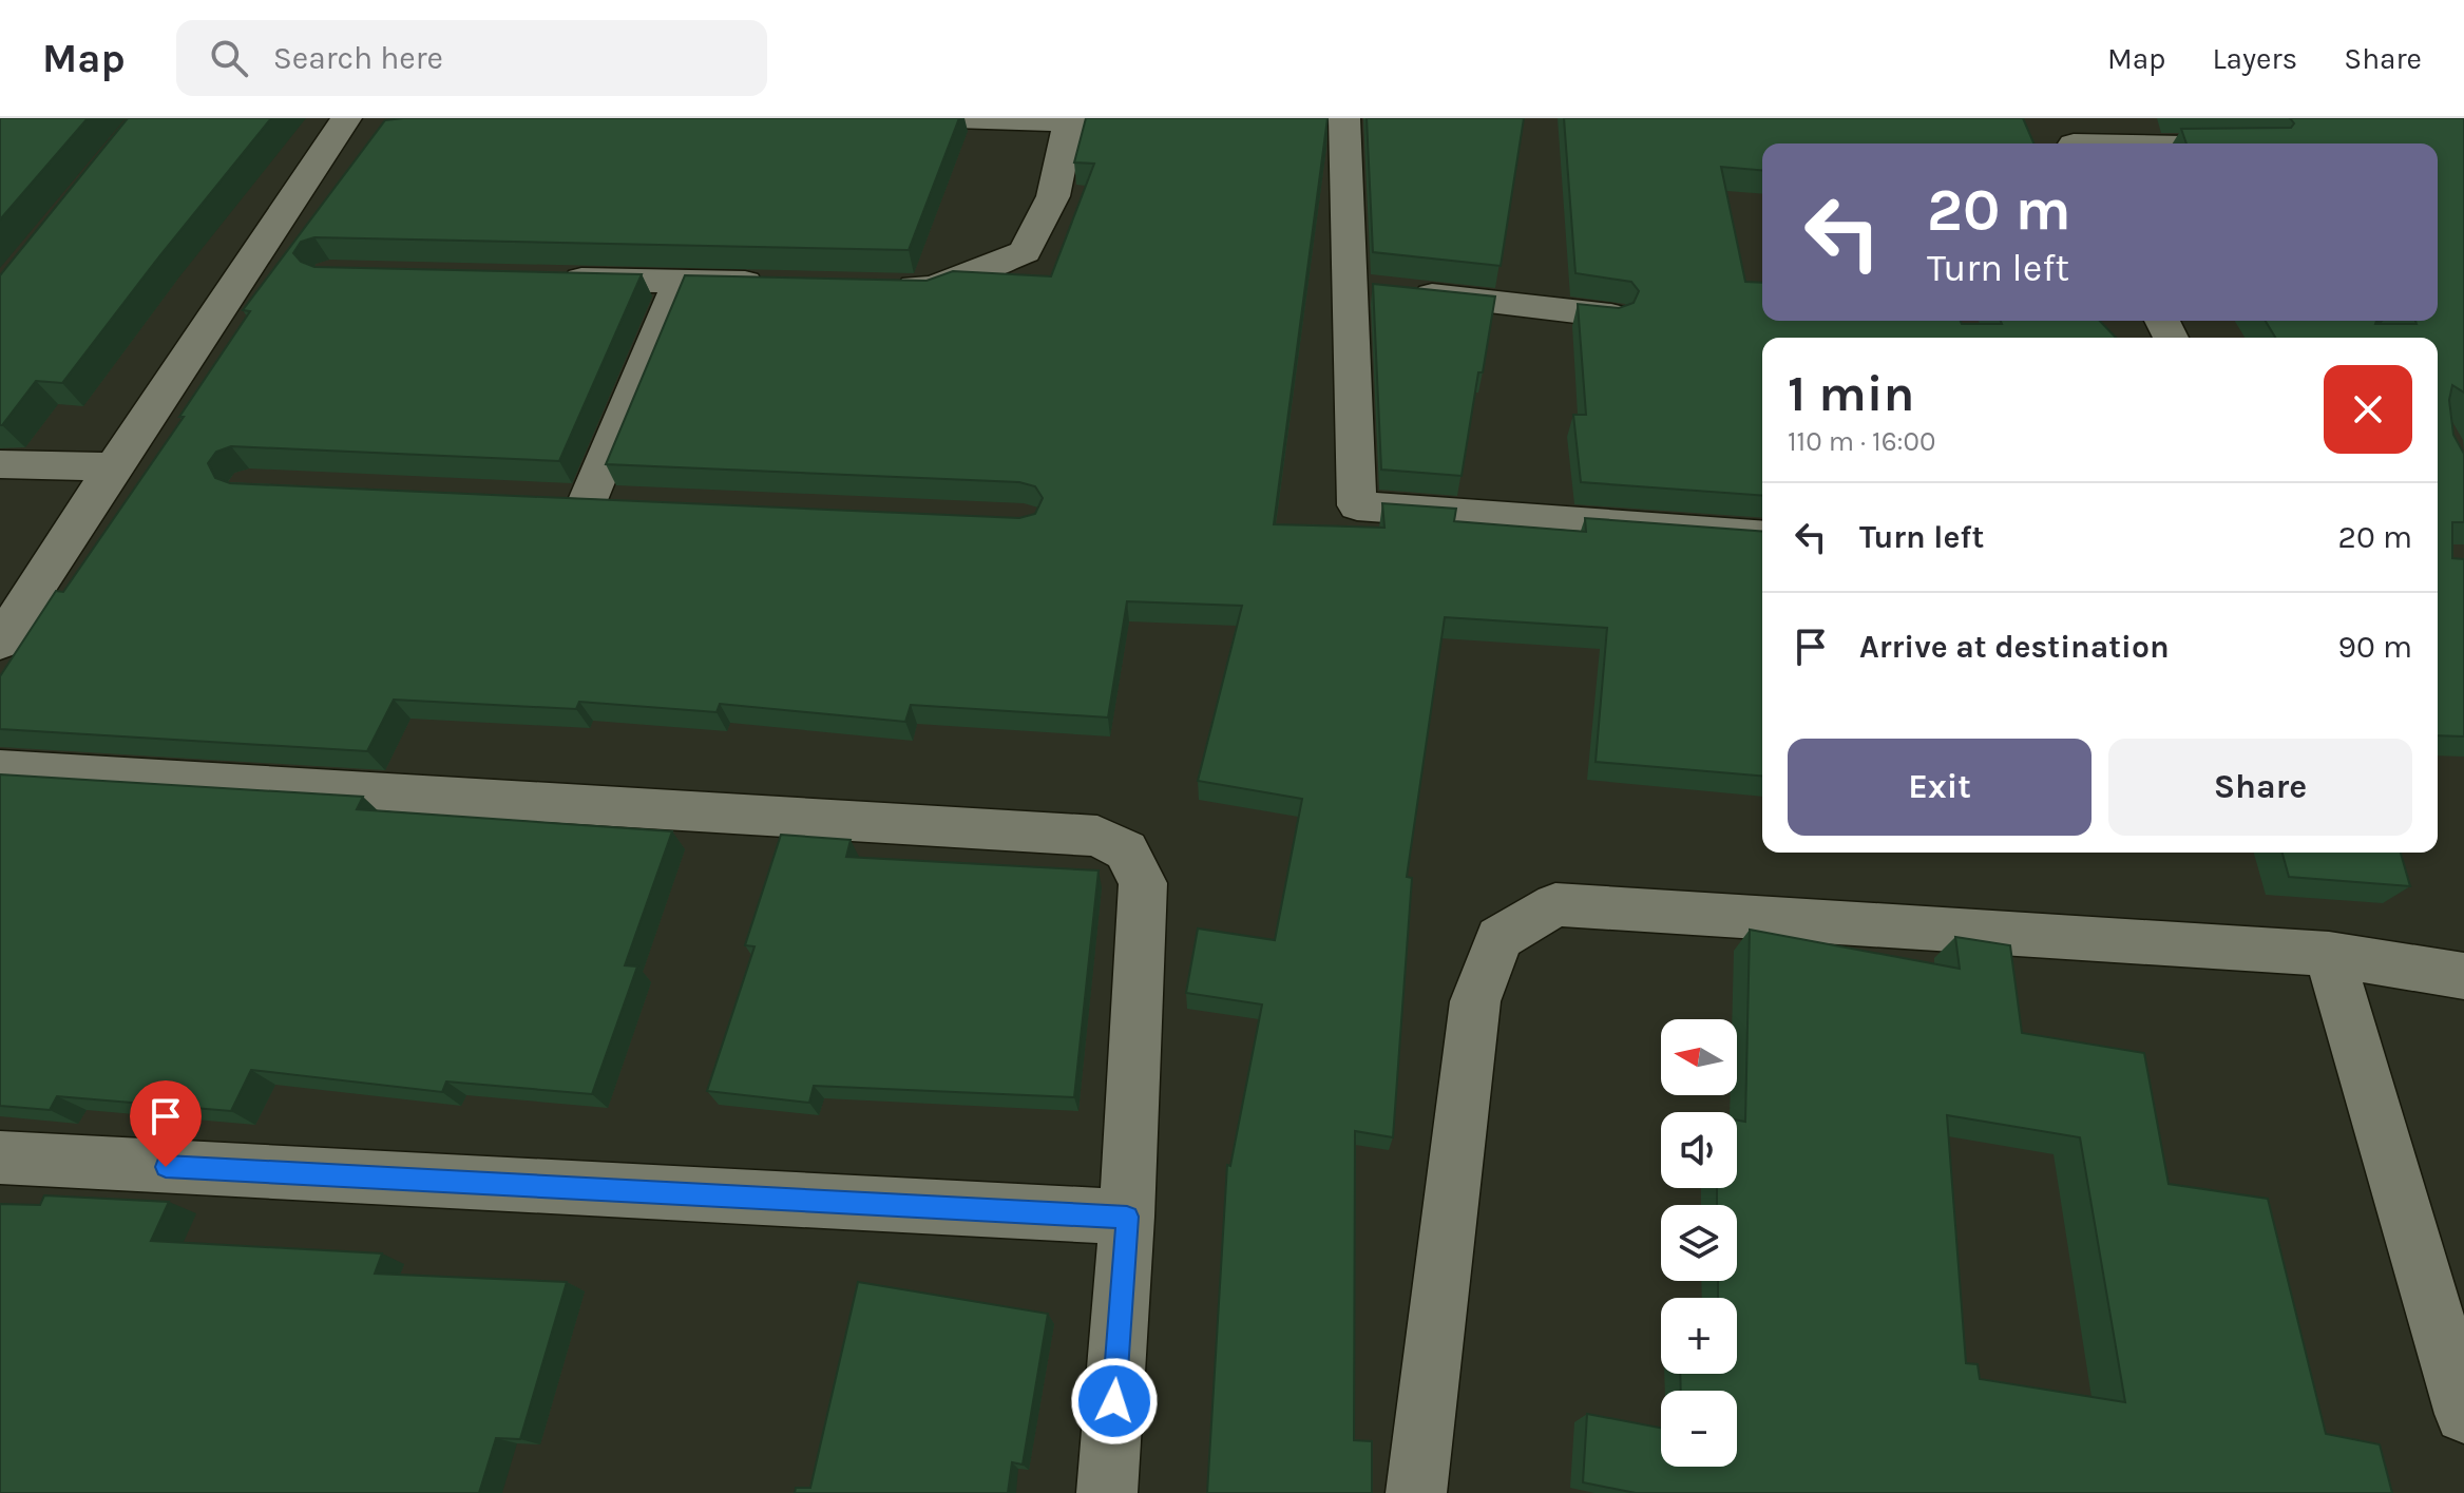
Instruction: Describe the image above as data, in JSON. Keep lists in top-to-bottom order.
{
  "north": "left",
  "page": {
    "header": "Map",
    "search": "Search here",
    "nav": ["Map", "Layers", "Share"],
    "turn": ["20 m", "Turn left"],
    "heading": ["1 min", "110 m · 16:00"],
    "list": [
      {
        "name": "Turn left",
        "value": "20 m"
      },
      {
        "name": "Arrive at destination",
        "value": "90 m"
      }
    ],
    "buttons": ["Exit", "Share"],
    "map_buttons": ["+", "−"]
  }
}
